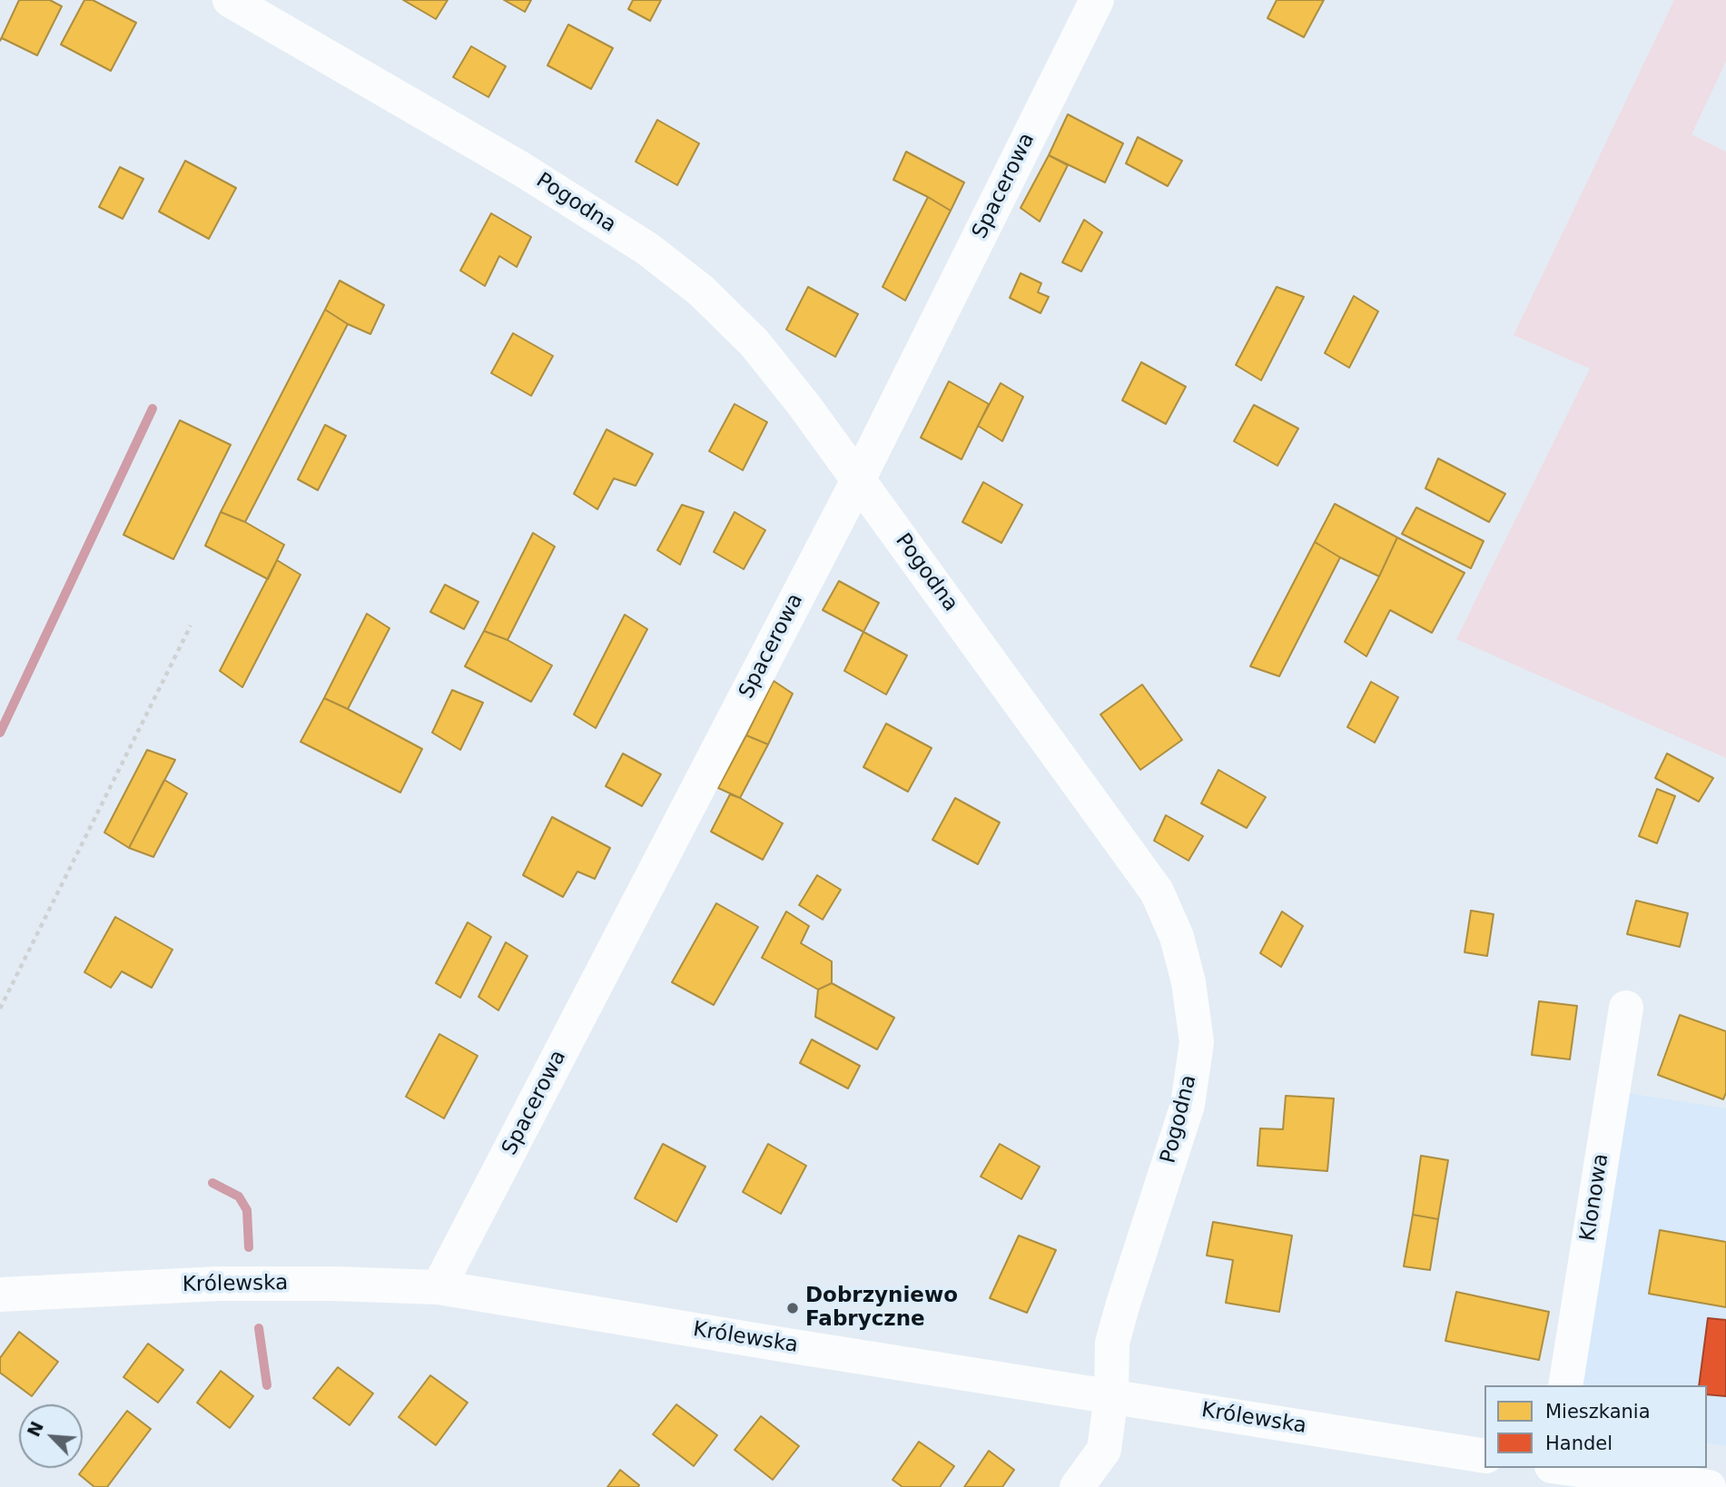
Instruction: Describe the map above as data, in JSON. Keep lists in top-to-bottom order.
{
  "streets": {
    "street": [
      "Spacerowa",
      "Pogodna",
      "Klonowa",
      "Królewska"
    ]
  },
  "crossings": [
    ["Spacerowa", "Pogodna"],
    ["Spacerowa", "Królewska"],
    ["Pogodna", "Królewska"]
  ],
  "places": ["Dobrzyniewo Fabryczne"],
  "legend": ["Mieszkania", "Handel"],
  "north": "top left"
}
